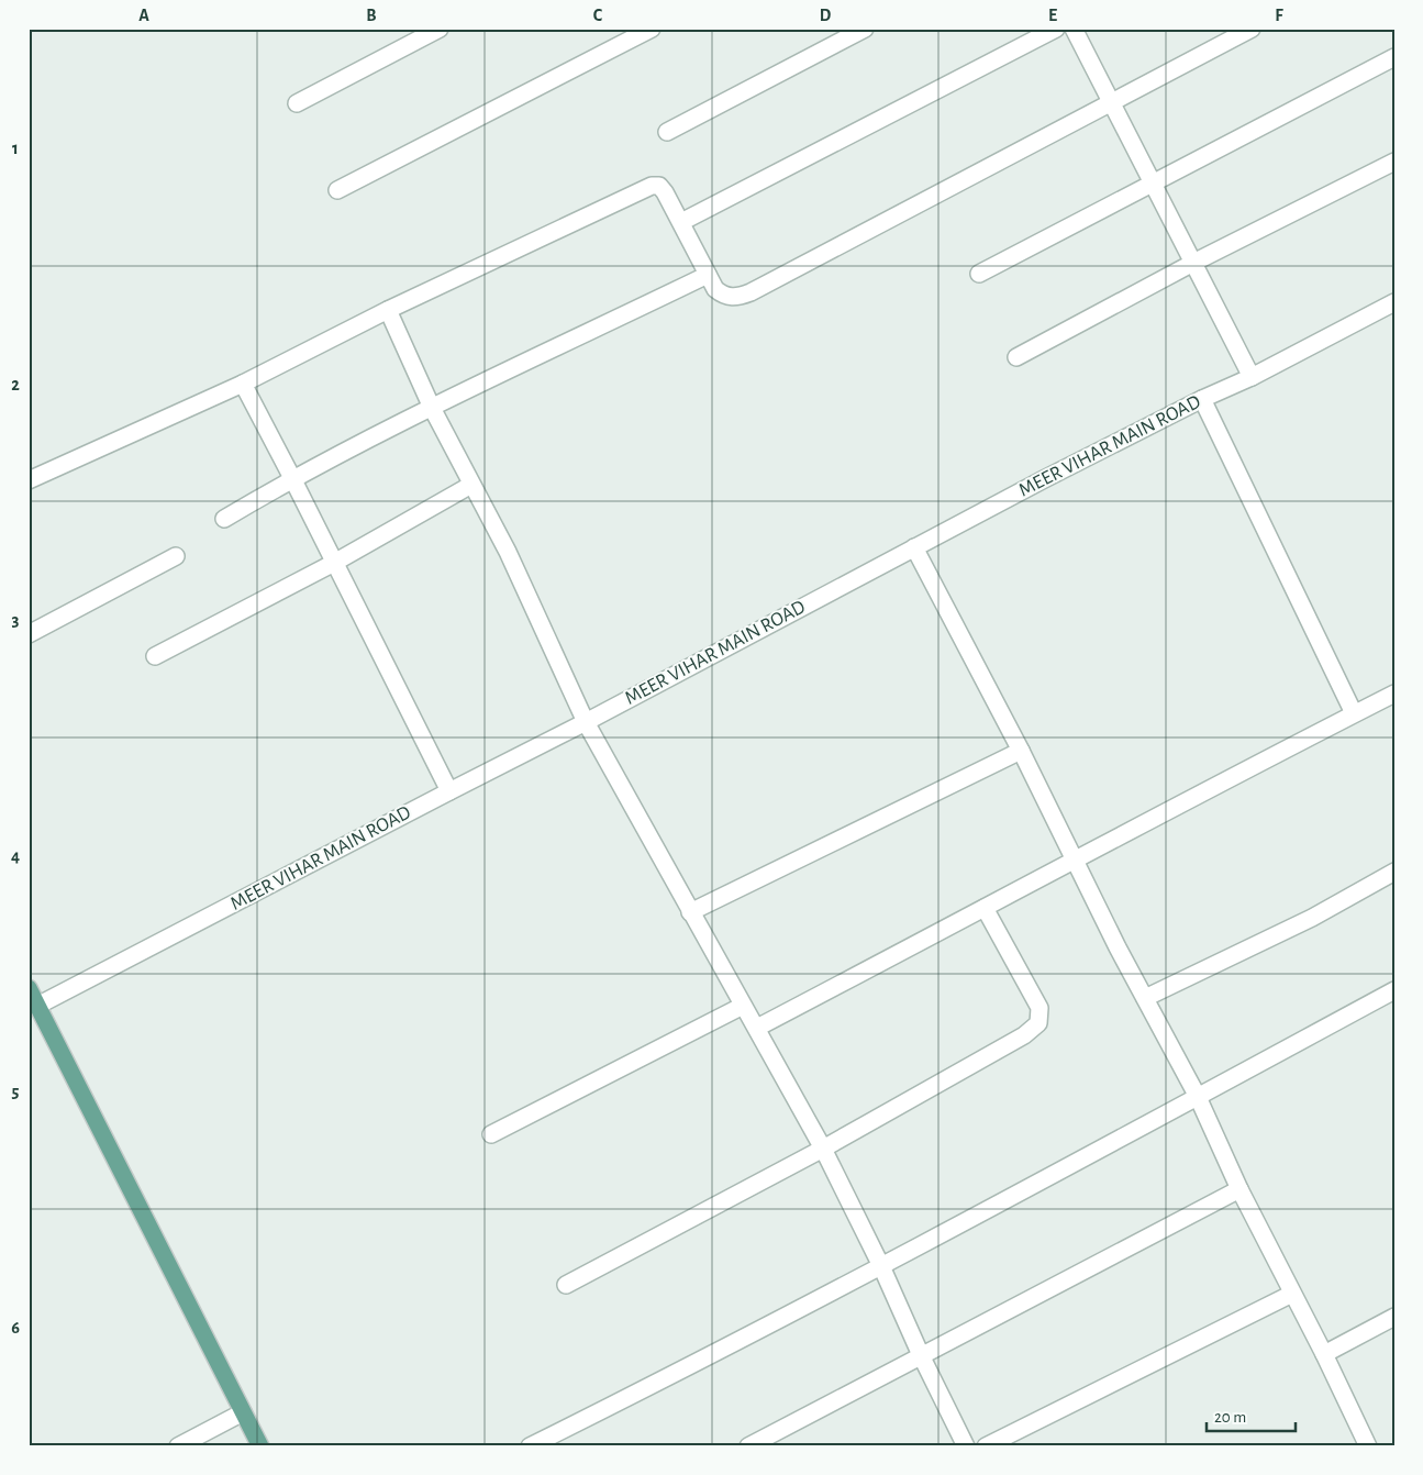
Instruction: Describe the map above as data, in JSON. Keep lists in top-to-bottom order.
{
  "streets": {
    "street": ["MEER VIHAR MAIN ROAD"]
  },
  "scale_bar": "20 m",
  "grid": {
    "columns": [
      "A",
      "B",
      "C",
      "D",
      "E",
      "F"
    ],
    "rows": [
      "1",
      "2",
      "3",
      "4",
      "5",
      "6"
    ]
  }
}
